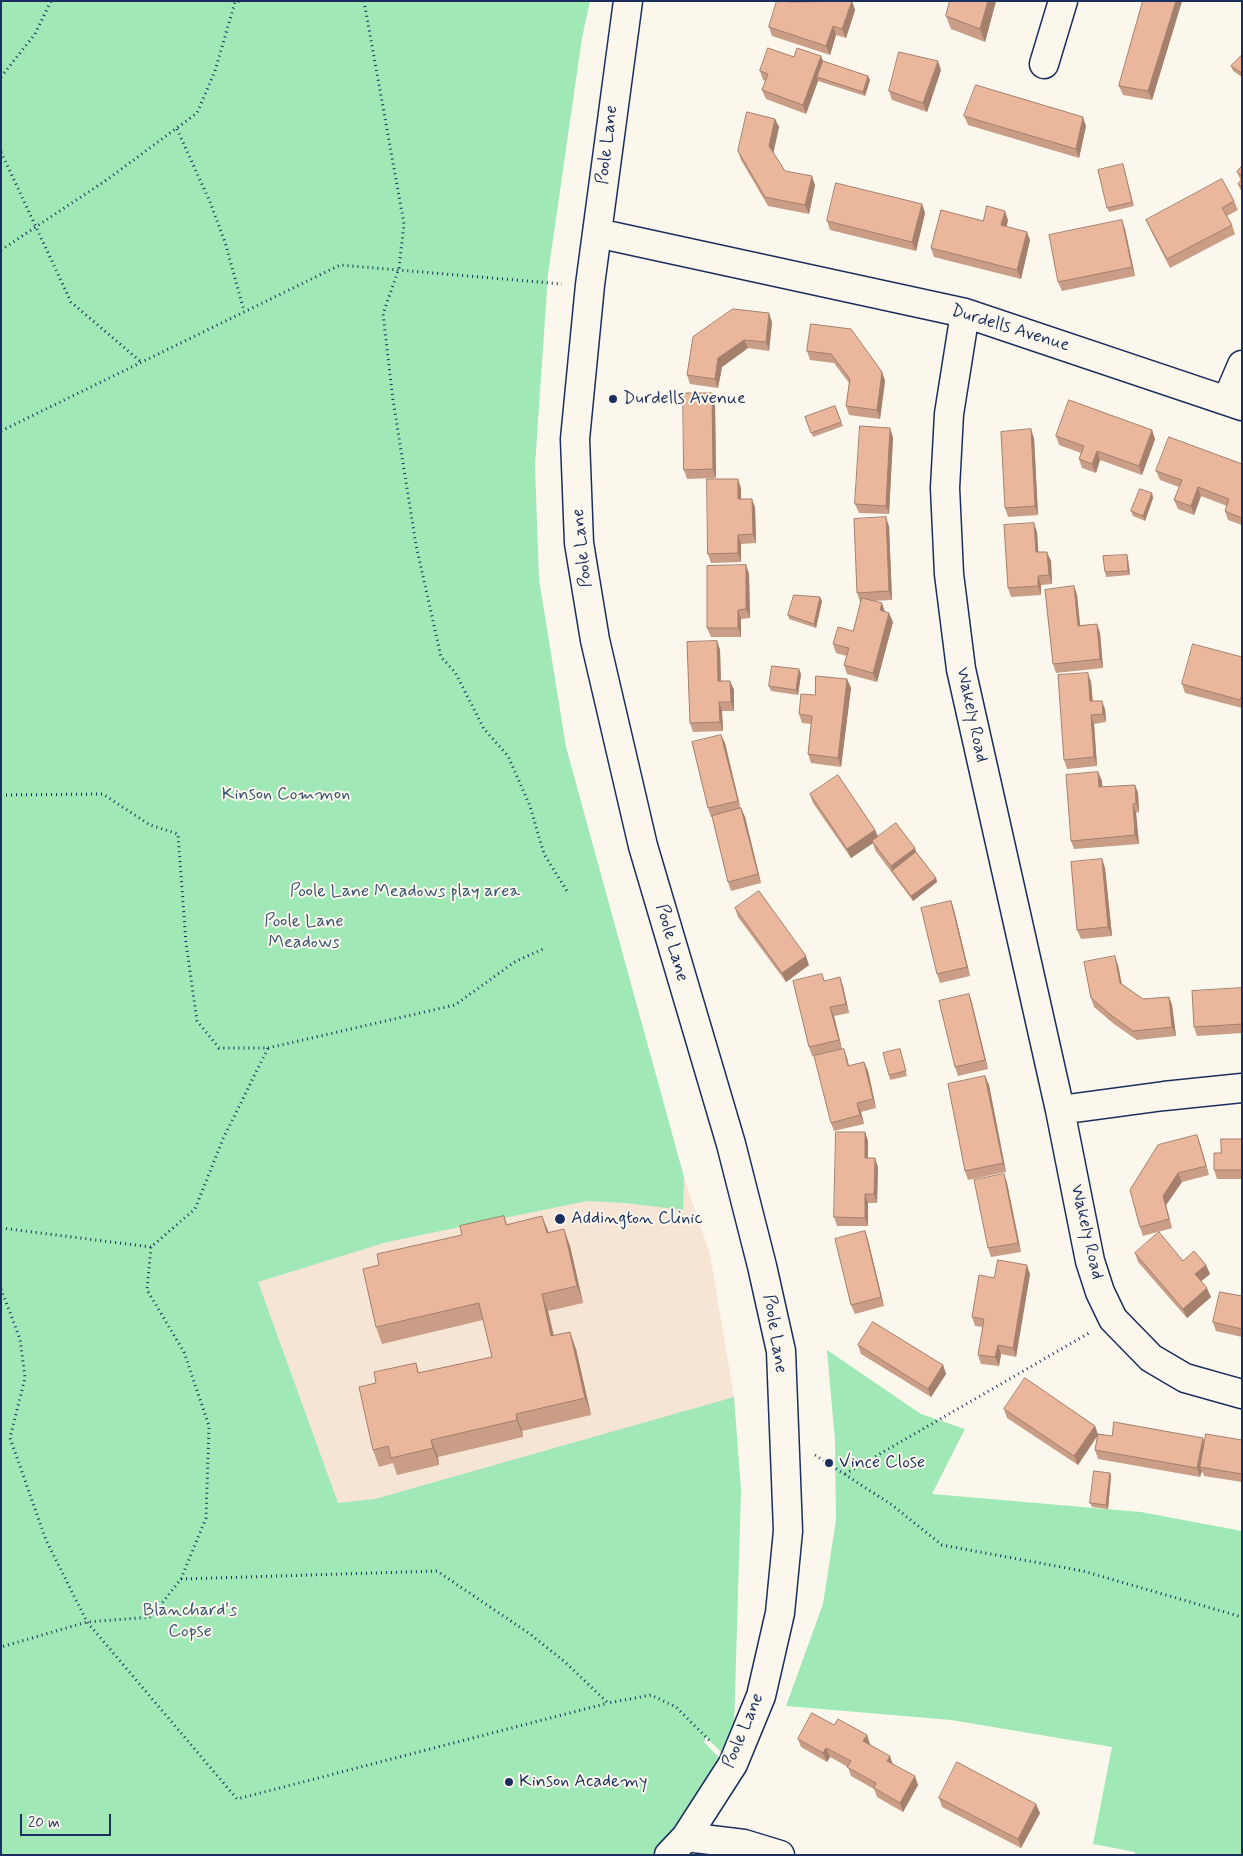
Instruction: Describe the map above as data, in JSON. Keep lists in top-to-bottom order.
{
  "streets": {
    "street": ["Poole Lane", "Durdells Avenue", "Wakely Road"]
  },
  "crossings": [
    ["Poole Lane", "Durdells Avenue"],
    ["Durdells Avenue", "Wakely Road"]
  ],
  "parks": [
    "Kinson Common",
    "Poole Lane Meadows play area",
    "Poole Lane Meadows",
    "Blanchard's Copse"
  ],
  "places": [
    "Durdells Avenue",
    "Addington Clinic",
    "Vince Close",
    "Kinson Academy"
  ],
  "scale_bar": "20 m"
}
